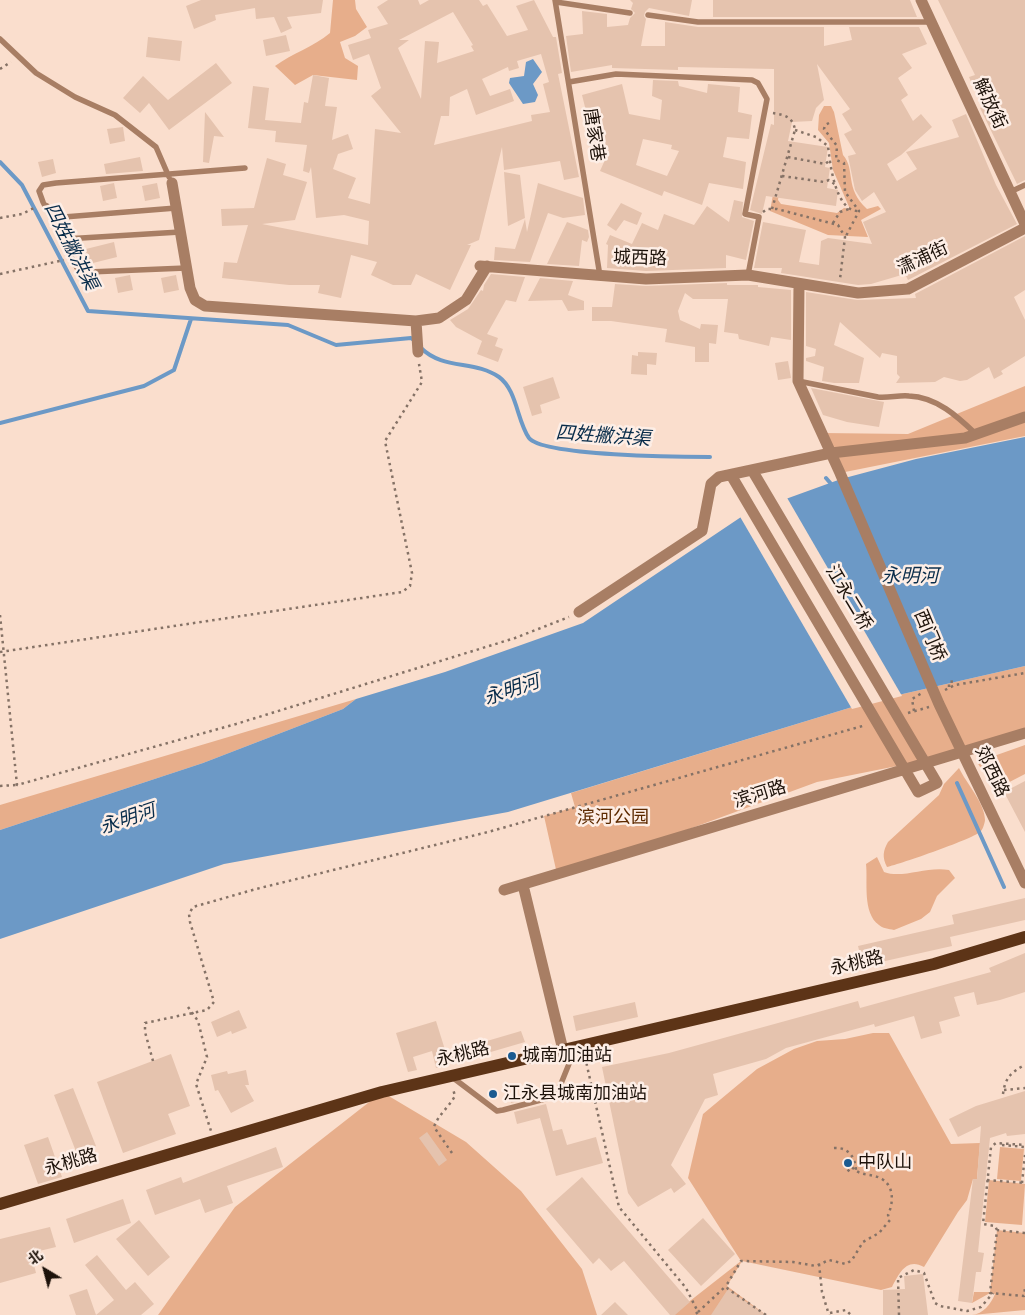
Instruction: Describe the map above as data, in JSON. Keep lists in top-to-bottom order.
{
  "streets": {
    "main road": ["永桃路"],
    "street": [
      "解放街",
      "城西路",
      "潇浦街",
      "江永二桥",
      "西门桥",
      "郊西路",
      "滨河路"
    ],
    "lane": ["唐家巷"]
  },
  "crossings": [
    ["唐家巷", "城西路"],
    ["城西路", "潇浦街"],
    ["江永二桥", "滨河路"],
    ["西门桥", "郊西路"],
    ["郊西路", "滨河路"]
  ],
  "water": ["四姓撇洪渠", "永明河"],
  "parks": ["滨河公园"],
  "places": ["城南加油站", "江永县城南加油站", "中队山"],
  "north": "top left"
}
